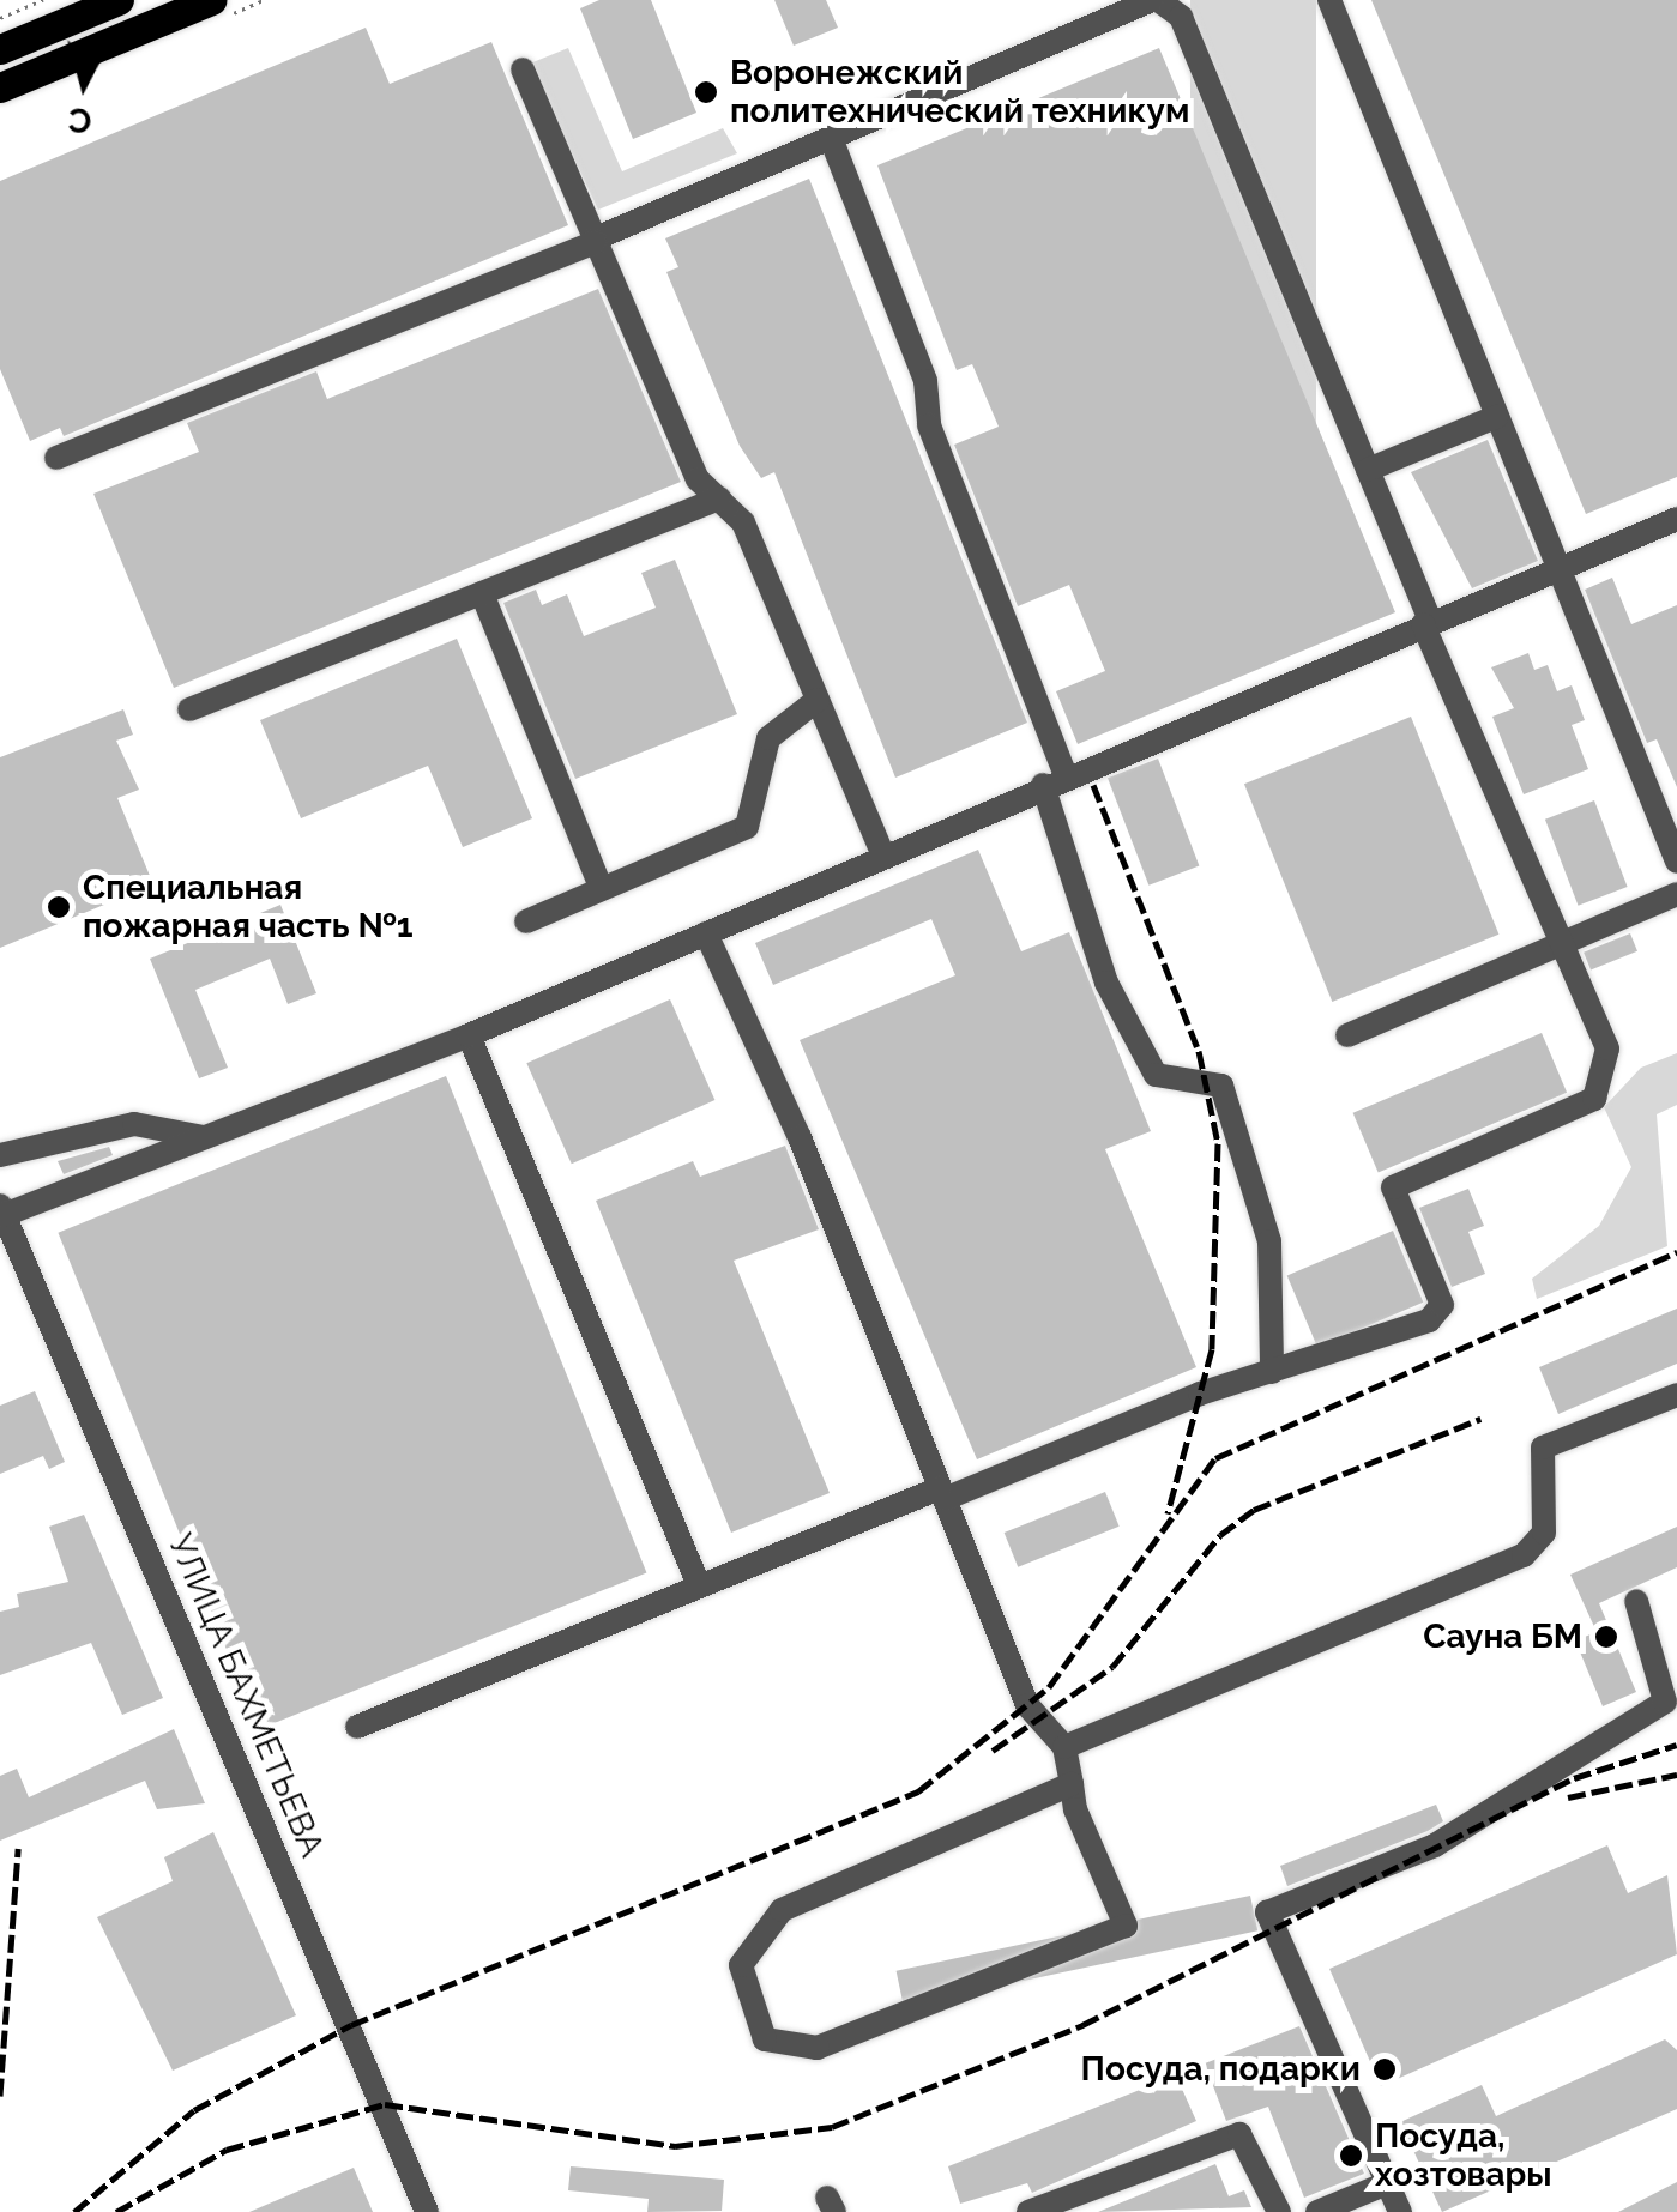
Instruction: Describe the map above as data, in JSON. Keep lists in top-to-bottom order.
{
  "streets": {
    "street": ["УЛИЦА БАХМЕТЬЕВА"]
  },
  "places": [
    "Воронежский политехнический техникум",
    "Специальная пожарная часть №1",
    "Сауна БМ",
    "Посуда, подарки",
    "Посуда, хозтовары"
  ],
  "north": "bottom"
}
